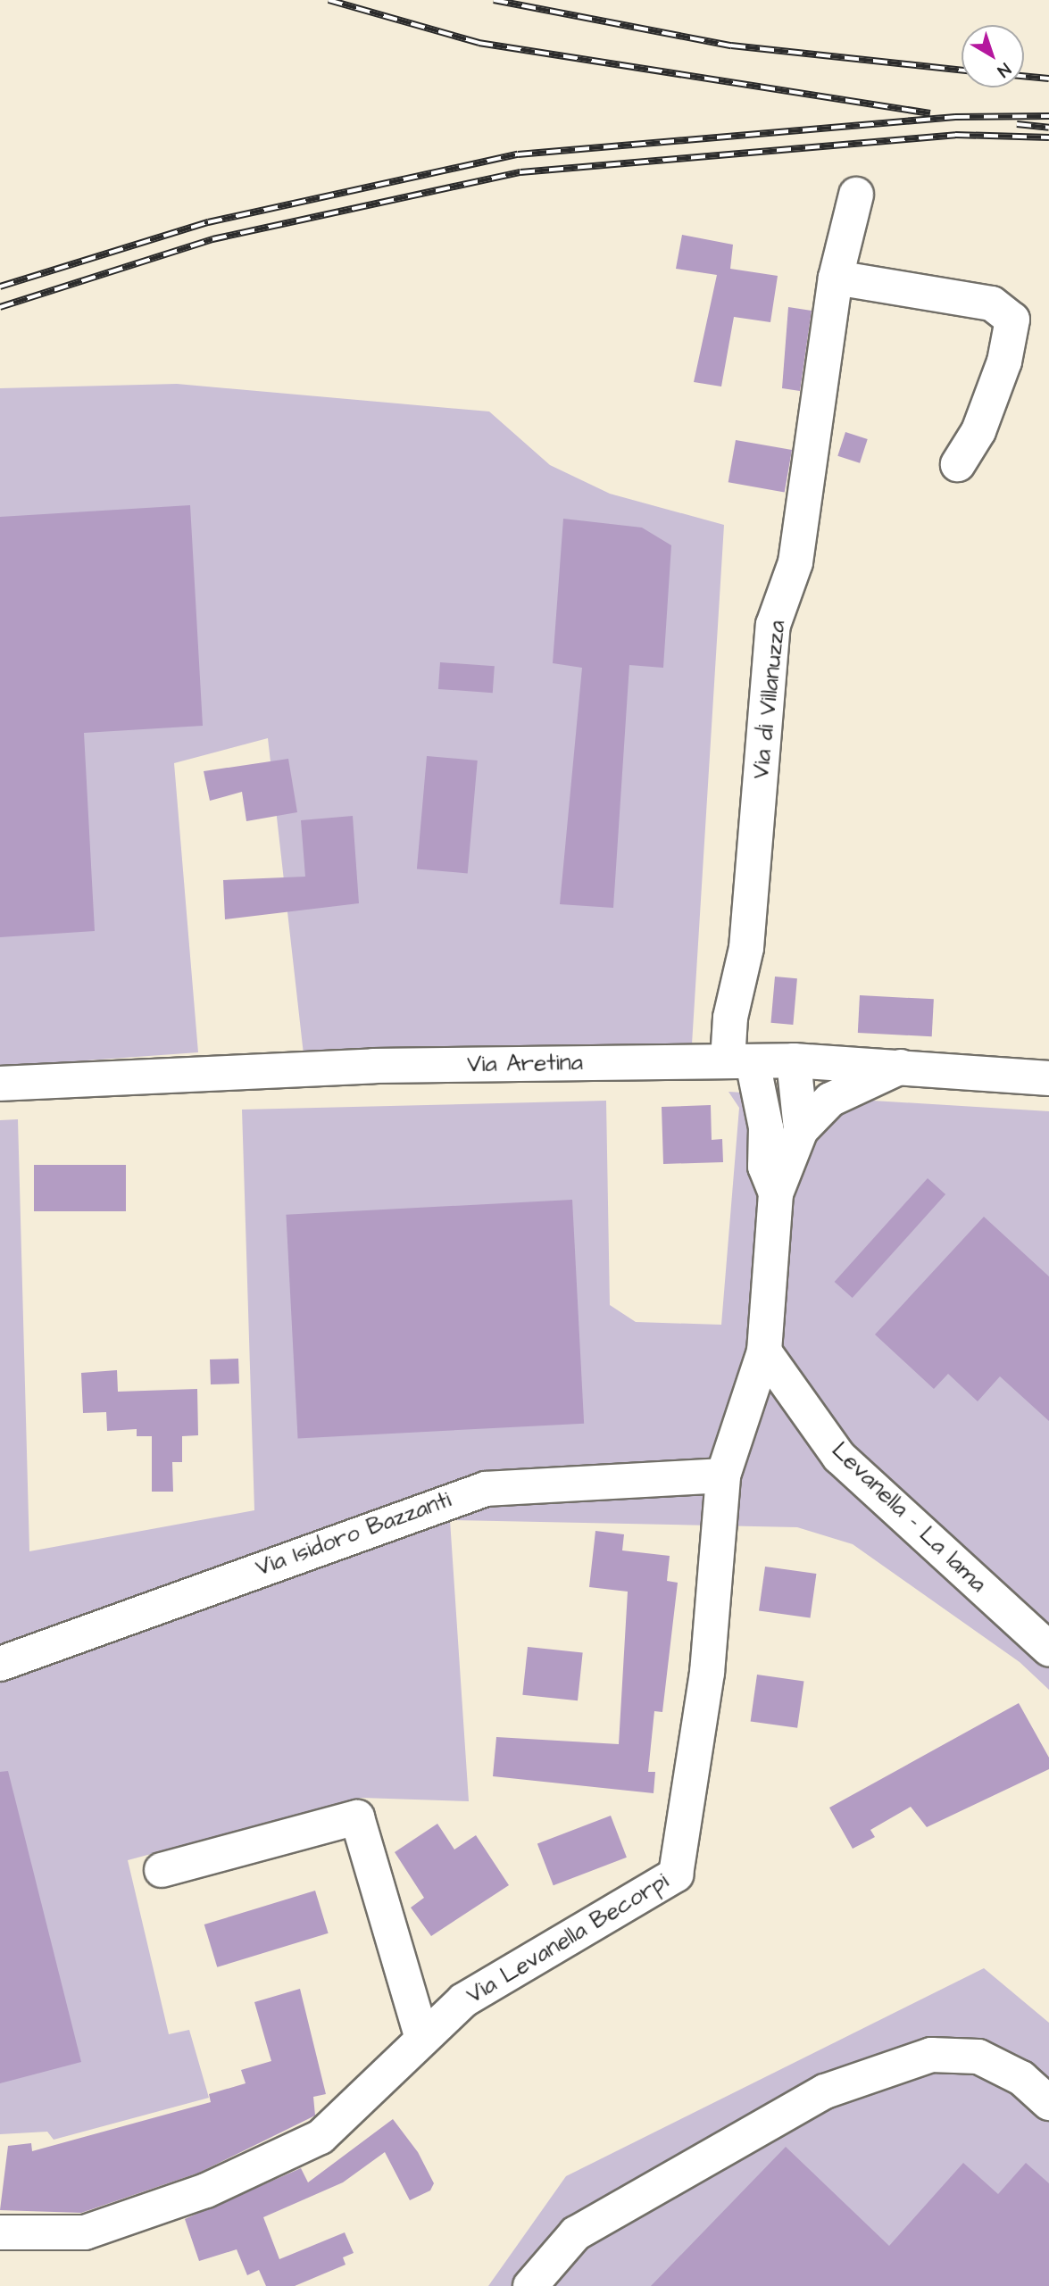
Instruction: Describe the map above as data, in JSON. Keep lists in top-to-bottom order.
{
  "streets": {
    "street": [
      "Via di Villanuzza",
      "Via Aretina",
      "Levanella - La lama",
      "Via Isidoro Bazzanti",
      "Via Levanella Becorpi"
    ]
  },
  "crossings": [
    ["Via di Villanuzza", "Via Aretina"],
    ["Levanella - La lama", "Via Levanella Becorpi"],
    ["Via Isidoro Bazzanti", "Via Levanella Becorpi"]
  ],
  "north": "bottom right"
}
